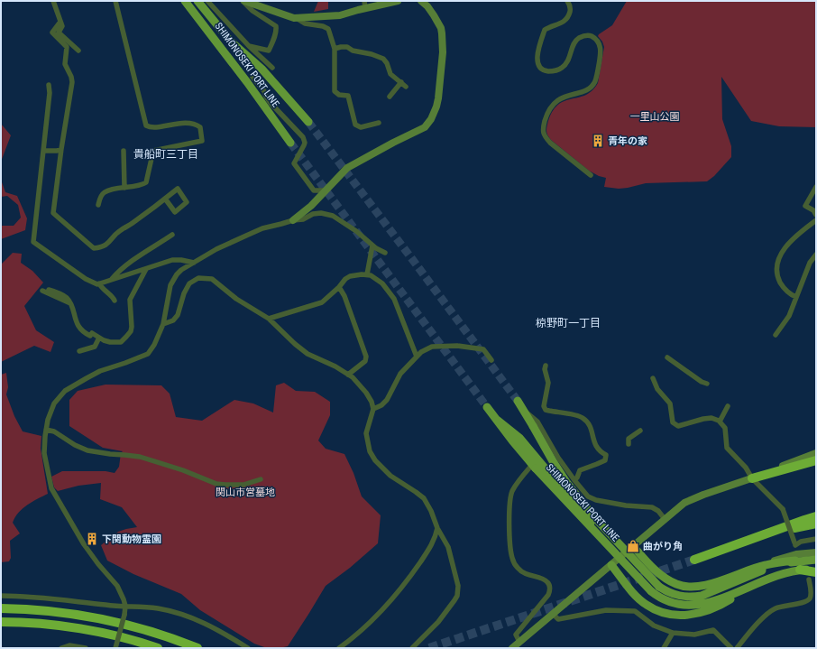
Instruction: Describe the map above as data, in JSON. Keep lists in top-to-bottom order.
{
  "streets": {
    "main road": ["SHIMONOSEKI PORT LINE"]
  },
  "districts": ["貴船町三丁目", "椋野町一丁目"],
  "parks": ["一里山公園", "関山市営墓地"],
  "places": {
    "building": ["青年の家", "下関動物霊園"],
    "shop": ["曲がり角"]
  }
}
